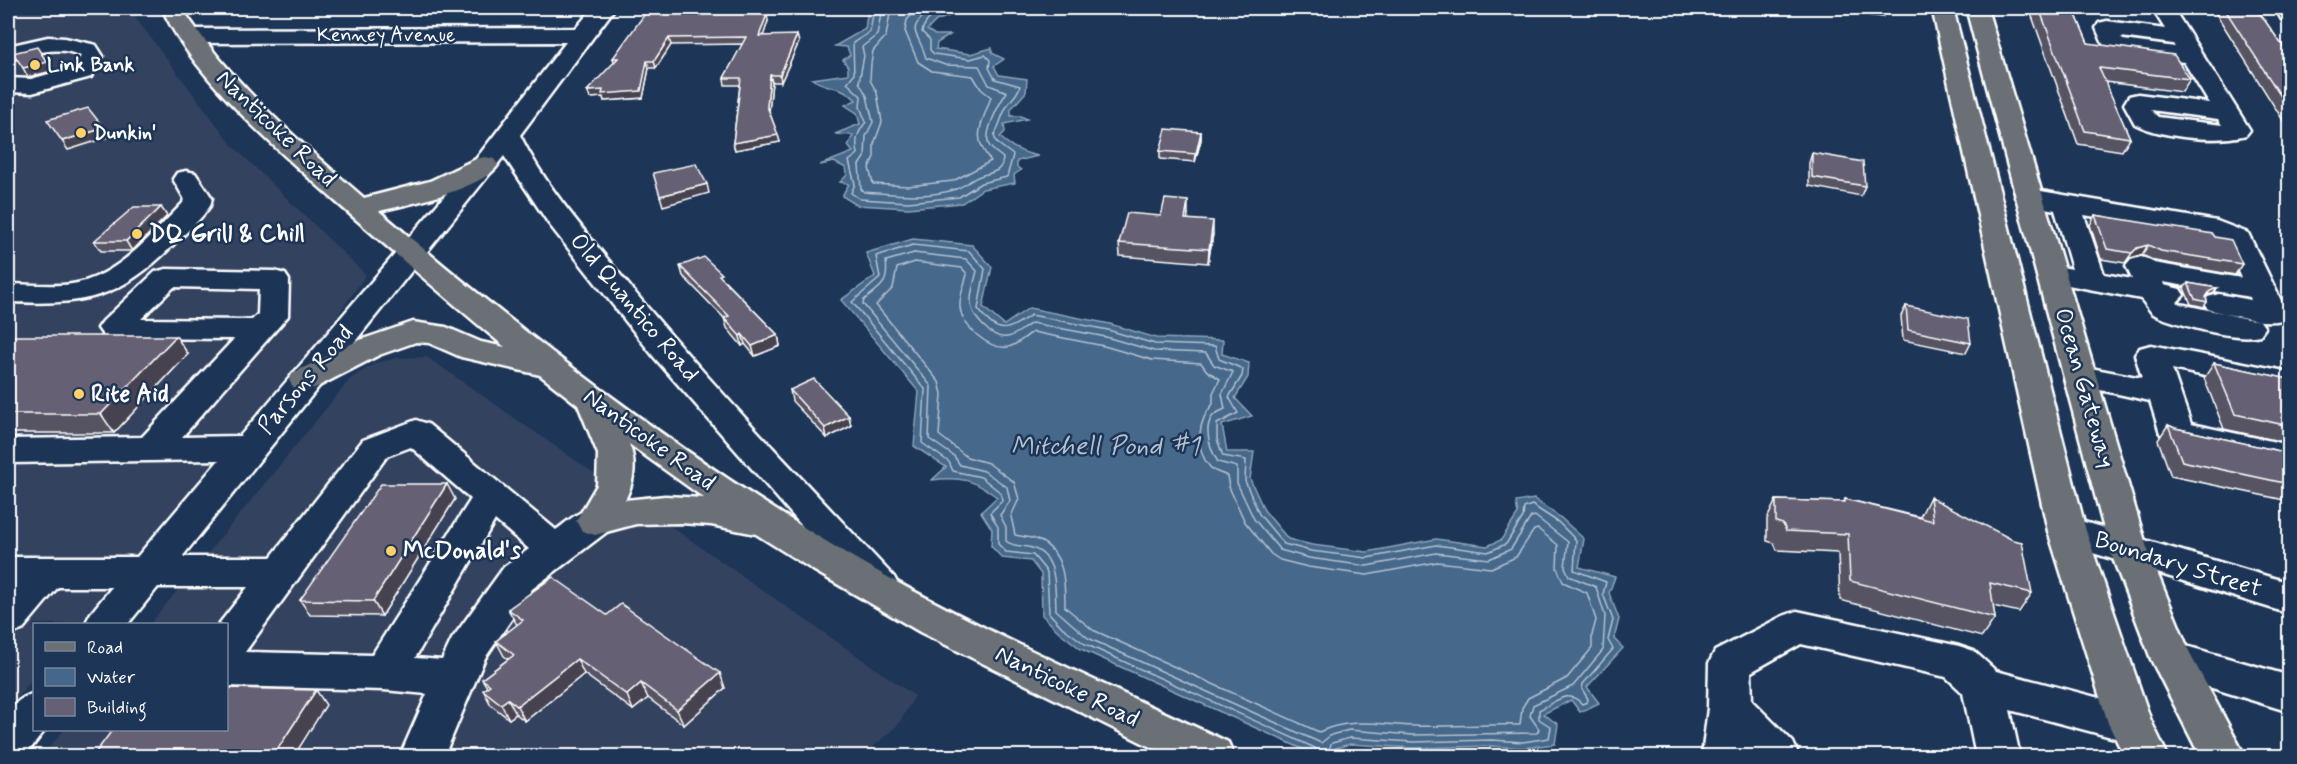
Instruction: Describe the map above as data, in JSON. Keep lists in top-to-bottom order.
{
  "streets": {
    "main road": ["Nanticoke Road", "Ocean Gateway"],
    "street": [
      "Kenney Avenue",
      "Old Quantico Road",
      "Parsons Road",
      "Boundary Street"
    ]
  },
  "crossings": [
    ["Kenney Avenue", "Nanticoke Road"],
    ["Nanticoke Road", "Old Quantico Road"],
    ["Nanticoke Road", "Parsons Road"],
    ["Old Quantico Road", "Parsons Road"],
    ["Ocean Gateway", "Boundary Street"]
  ],
  "water": ["Mitchell Pond #1"],
  "places": [
    "Link Bank",
    "Dunkin'",
    "DQ Grill & Chill",
    "Rite Aid",
    "McDonald's"
  ],
  "legend": ["Road", "Water", "Building"]
}
